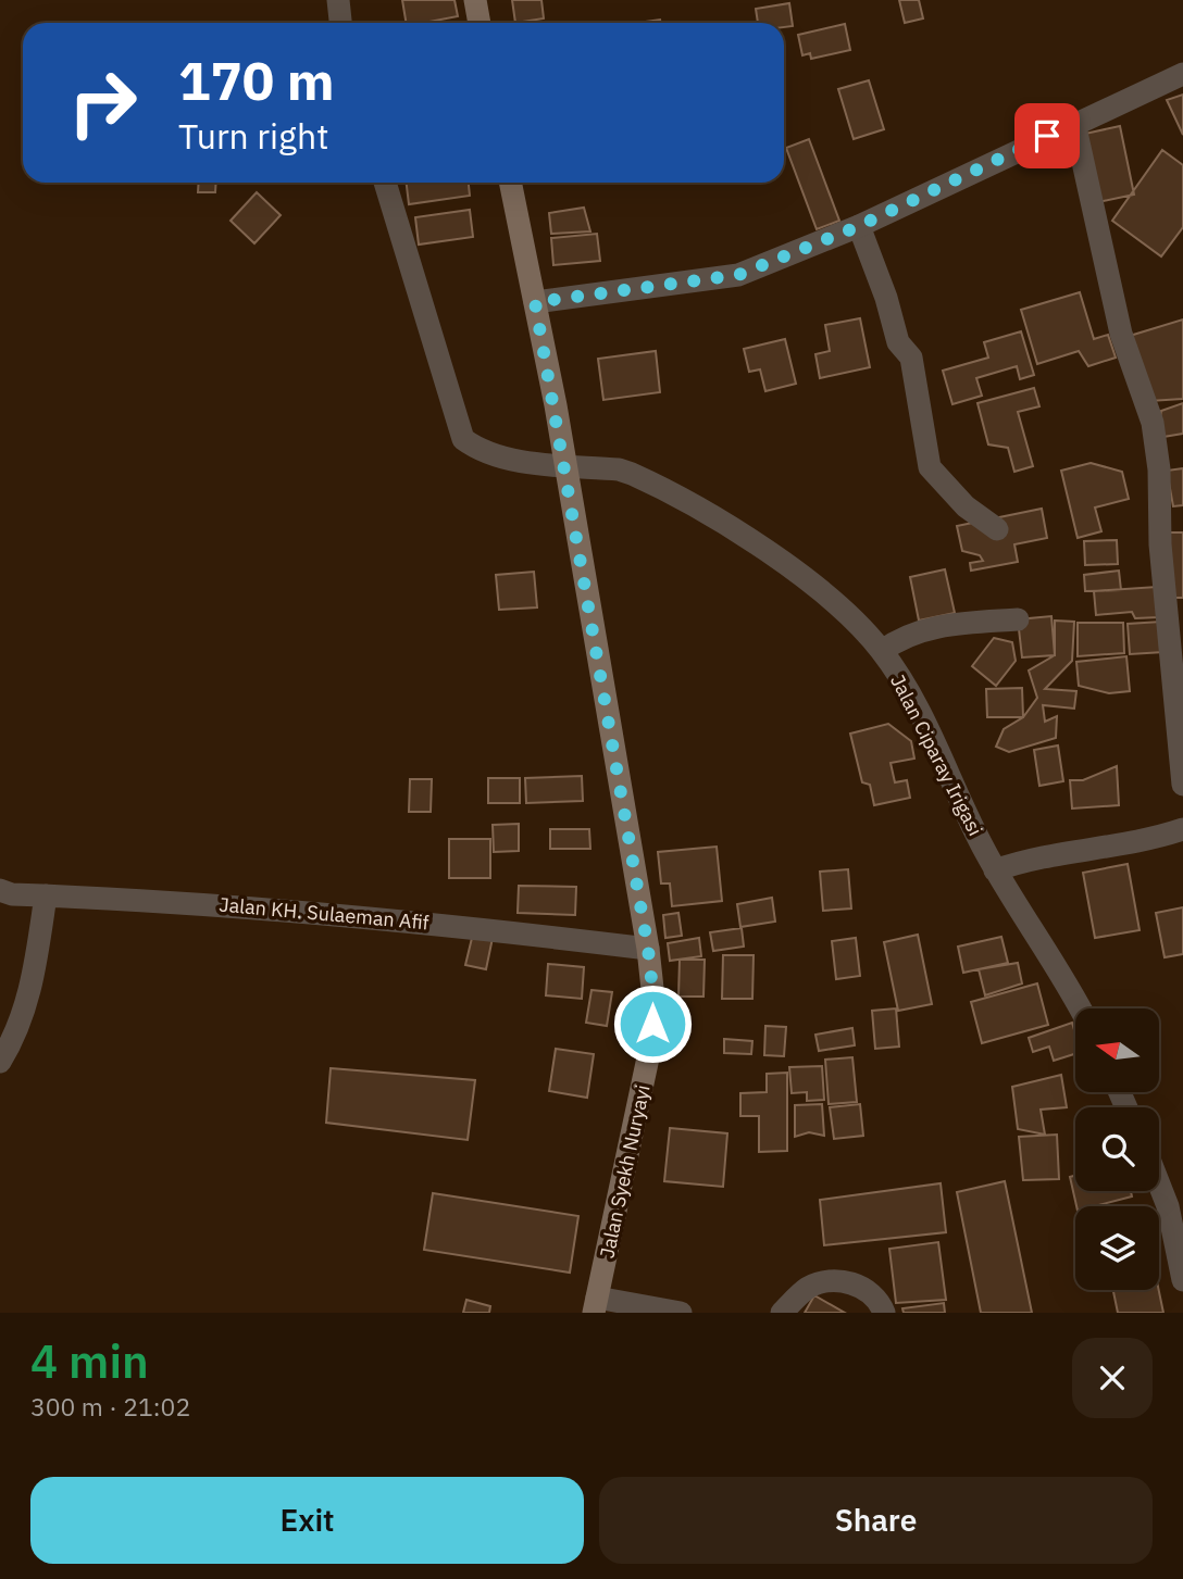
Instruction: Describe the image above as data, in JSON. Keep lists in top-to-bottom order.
{
  "streets": {
    "main road": ["Jalan Syekh Nuryayi"],
    "street": ["Jalan Ciparay Irigasi", "Jalan KH. Sulaeman Afif"]
  },
  "crossings": [
    ["Jalan Ciparay Irigasi", "Jalan Syekh Nuryayi"],
    ["Jalan KH. Sulaeman Afif", "Jalan Syekh Nuryayi"]
  ],
  "north": "left",
  "page": {
    "turn": ["170 m", "Turn right"],
    "heading": ["4 min", "300 m · 21:02"],
    "buttons": ["Exit", "Share"]
  }
}
